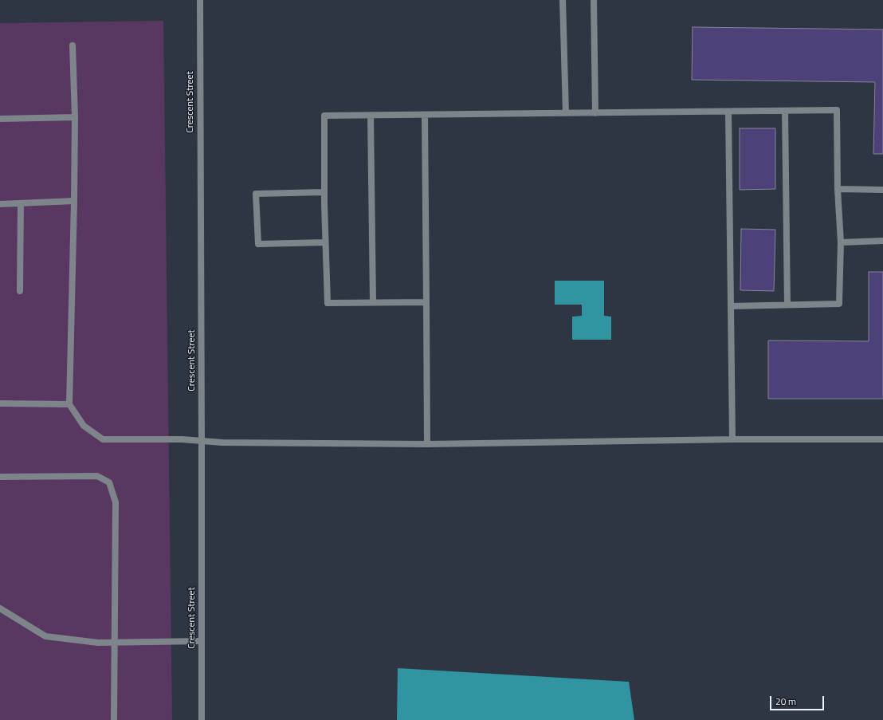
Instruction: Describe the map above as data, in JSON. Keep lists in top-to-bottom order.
{
  "streets": {
    "street": ["Crescent Street"]
  },
  "scale_bar": "20 m"
}
